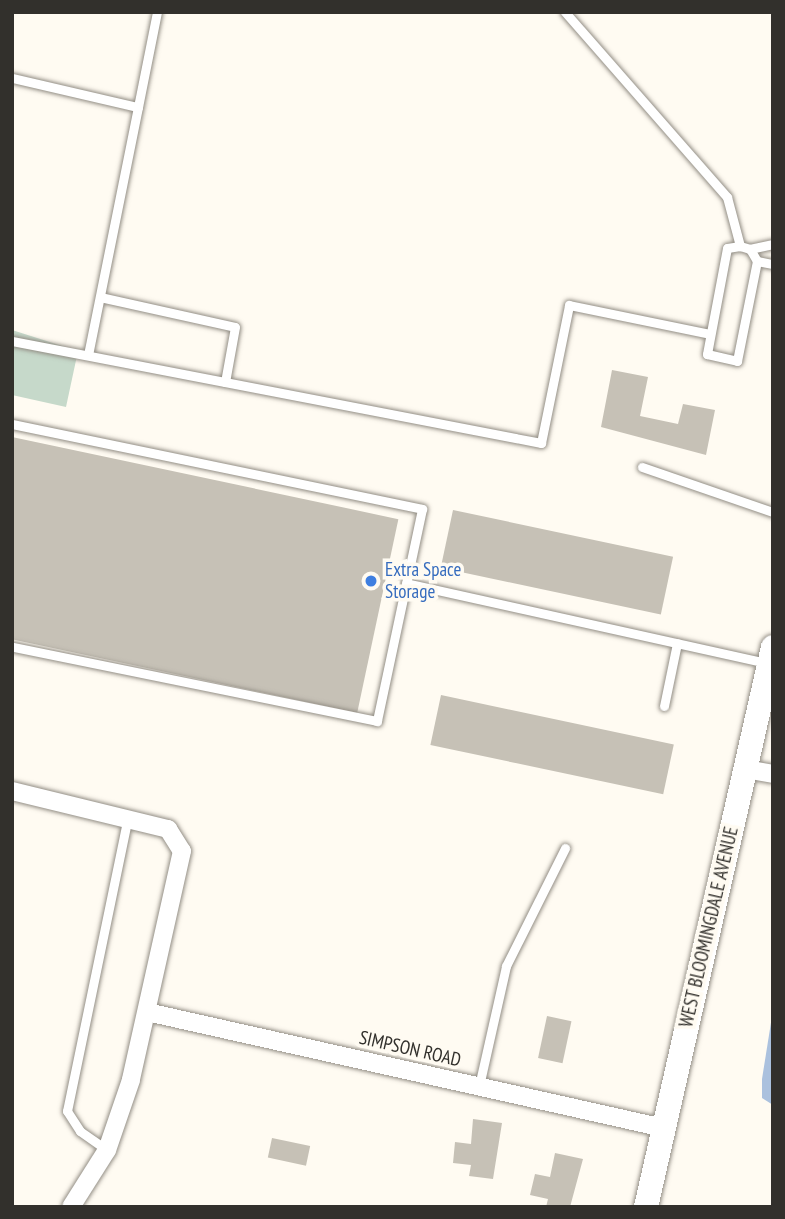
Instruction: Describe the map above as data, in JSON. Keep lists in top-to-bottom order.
{
  "streets": {
    "main road": ["WEST BLOOMINGDALE AVENUE"],
    "street": ["SIMPSON ROAD"]
  },
  "crossings": [
    ["WEST BLOOMINGDALE AVENUE", "SIMPSON ROAD"]
  ],
  "places": ["Extra Space Storage"]
}
